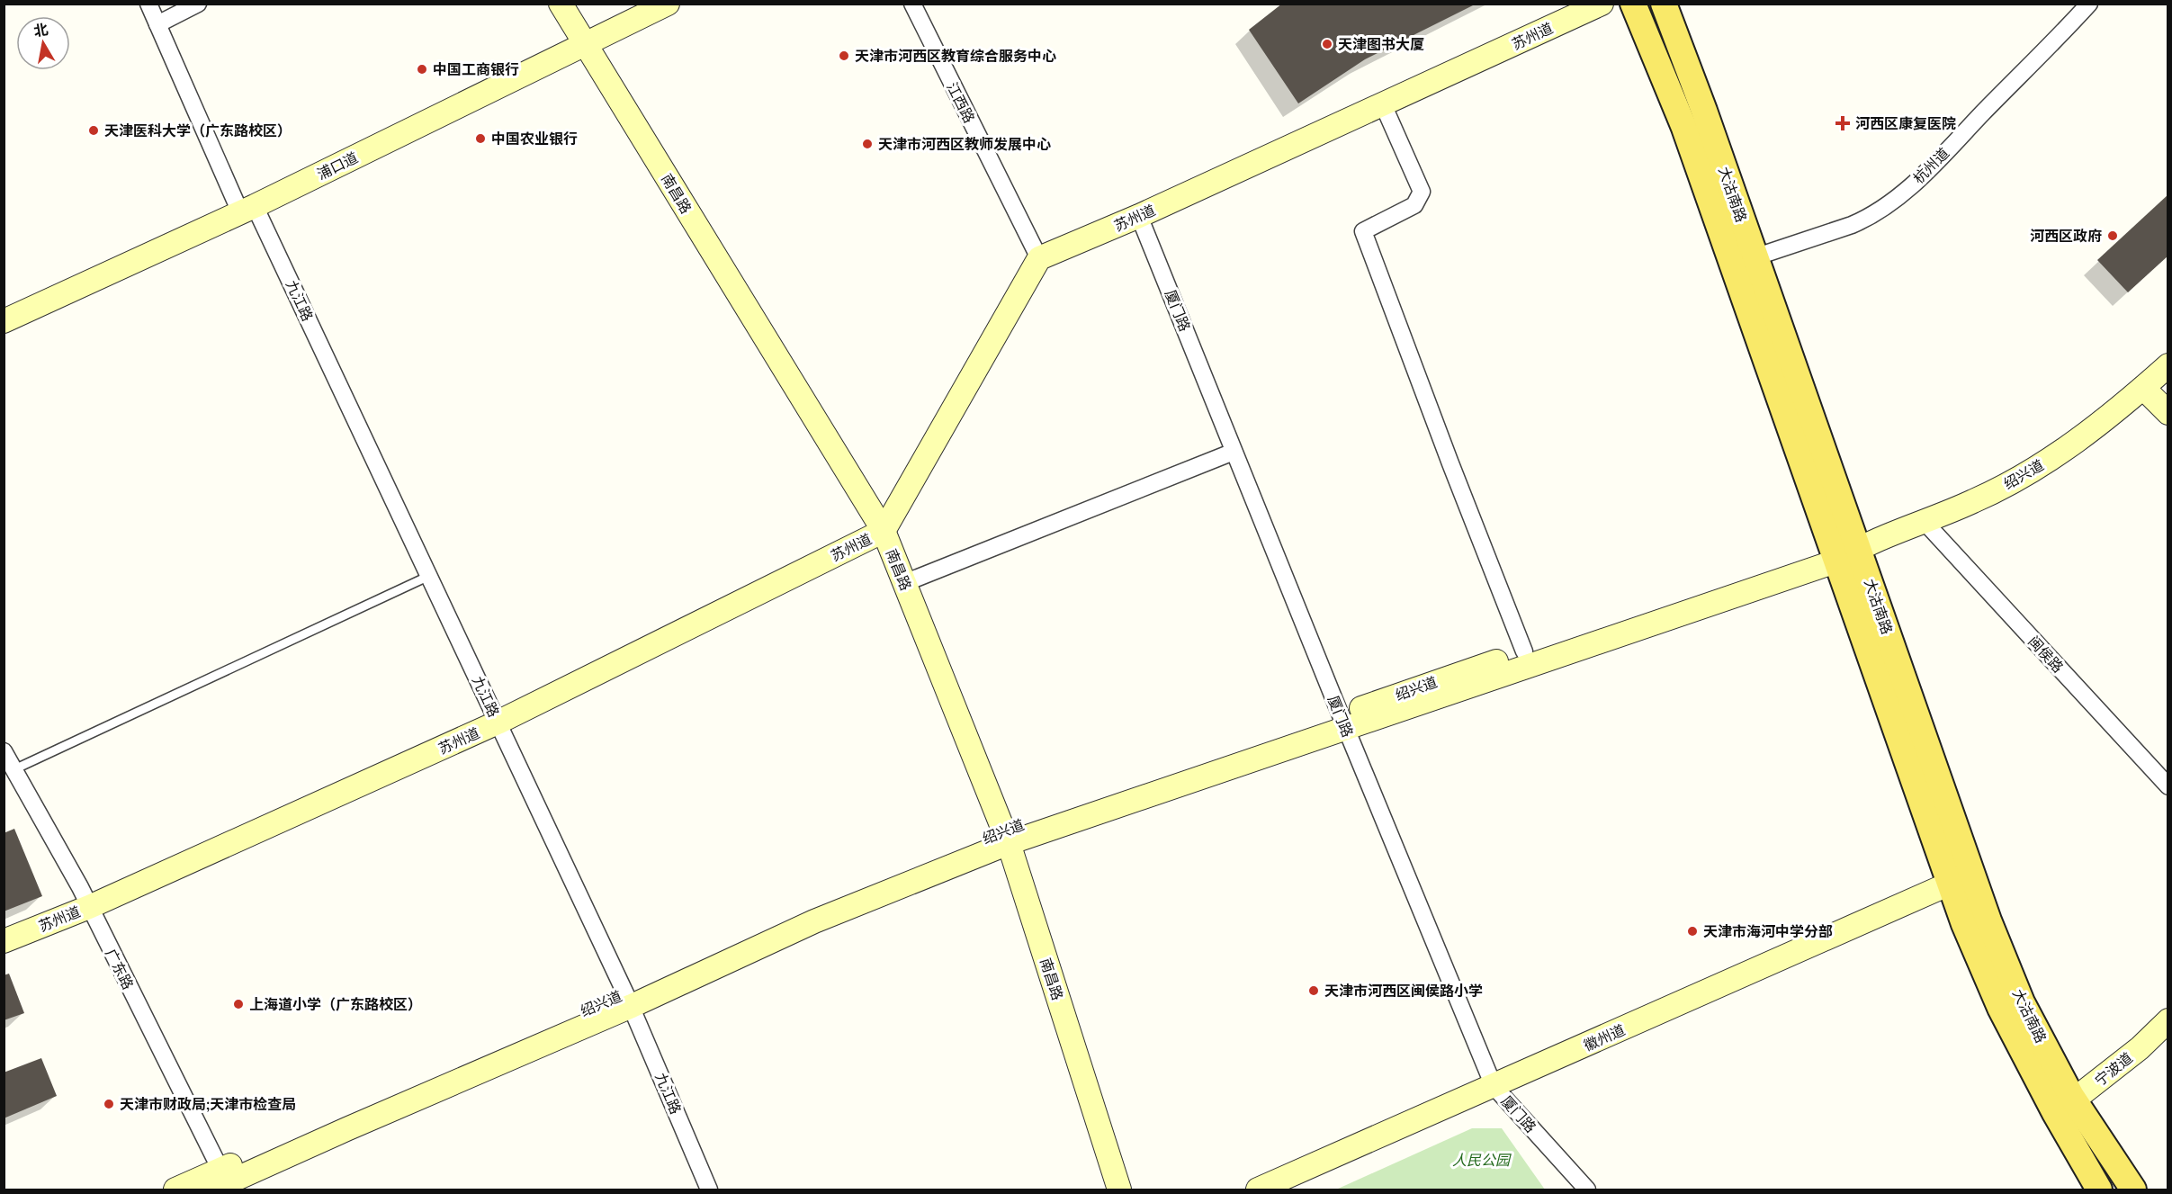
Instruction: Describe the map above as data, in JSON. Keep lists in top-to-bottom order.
{
  "streets": {
    "main road": ["大沽南路"],
    "street": [
      "苏州道",
      "江西路",
      "浦口道",
      "杭州道",
      "南昌路",
      "九江路",
      "厦门路",
      "绍兴道",
      "闽侯路",
      "广东路",
      "徽州道",
      "宁波道"
    ]
  },
  "crossings": [
    ["苏州道", "江西路"],
    ["苏州道", "南昌路"],
    ["苏州道", "九江路"],
    ["苏州道", "厦门路"],
    ["苏州道", "广东路"],
    ["浦口道", "南昌路"],
    ["浦口道", "九江路"],
    ["杭州道", "大沽南路"],
    ["南昌路", "绍兴道"],
    ["大沽南路", "绍兴道"],
    ["大沽南路", "徽州道"],
    ["大沽南路", "宁波道"],
    ["九江路", "绍兴道"],
    ["厦门路", "绍兴道"],
    ["厦门路", "徽州道"],
    ["绍兴道", "闽侯路"],
    ["绍兴道", "广东路"]
  ],
  "parks": ["人民公园"],
  "places": {
    "other": [
      "天津图书大厦",
      "天津市河西区教育综合服务中心",
      "中国工商银行",
      "天津医科大学（广东路校区）",
      "中国农业银行",
      "天津市河西区教师发展中心",
      "河西区政府",
      "天津市海河中学分部",
      "天津市河西区闽侯路小学",
      "上海道小学（广东路校区）",
      "天津市财政局;天津市检查局"
    ],
    "health": ["河西区康复医院"]
  },
  "north": "top"
}
